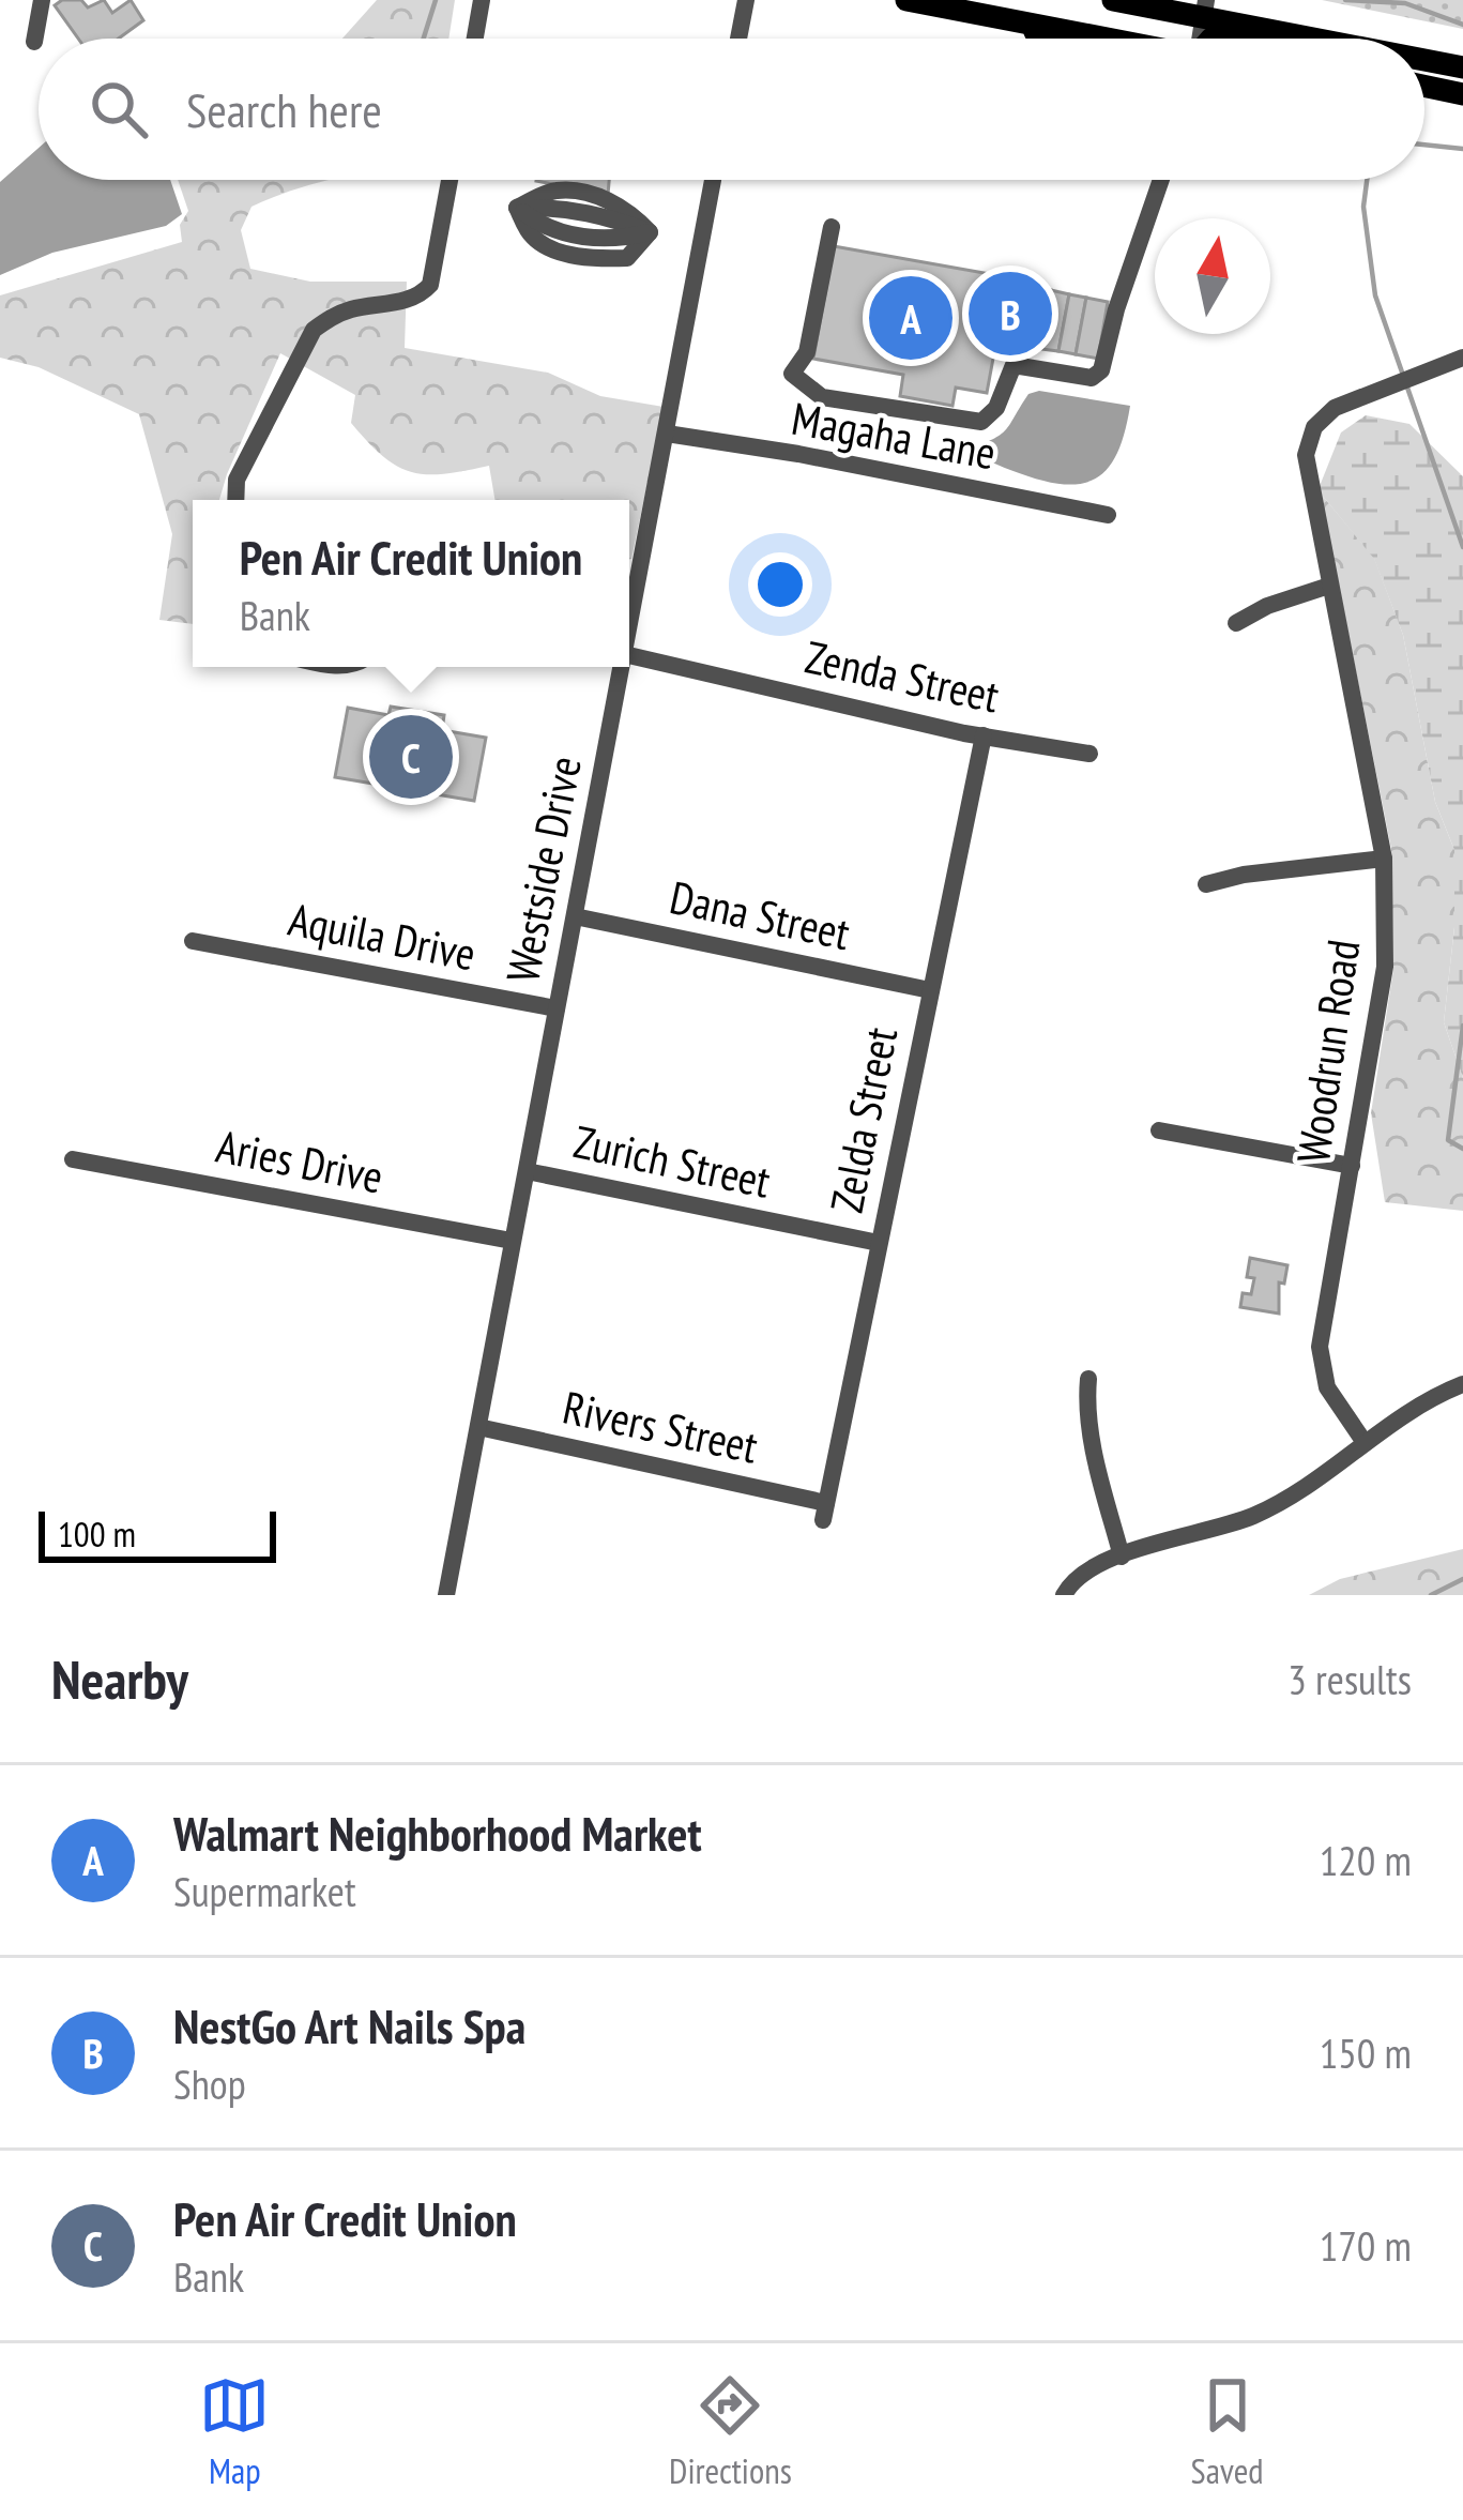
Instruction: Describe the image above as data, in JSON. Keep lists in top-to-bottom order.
{
  "streets": {
    "street": [
      "Magaha Lane",
      "Zenda Street",
      "Westside Drive",
      "Dana Street",
      "Aquila Drive",
      "Woodrun Road",
      "Zelda Street",
      "Aries Drive",
      "Zurich Street",
      "Rivers Street"
    ]
  },
  "crossings": [
    ["Magaha Lane", "Westside Drive"],
    ["Zenda Street", "Zelda Street"],
    ["Westside Drive", "Dana Street"],
    ["Westside Drive", "Aquila Drive"],
    ["Westside Drive", "Aries Drive"],
    ["Westside Drive", "Zurich Street"],
    ["Westside Drive", "Rivers Street"],
    ["Dana Street", "Zelda Street"],
    ["Zelda Street", "Zurich Street"],
    ["Zelda Street", "Rivers Street"]
  ],
  "scale_bar": "100 m",
  "north": "top",
  "page": {
    "search": "Search here",
    "pins": ["B", "A", "C"],
    "popup": ["Pen Air Credit Union", "Bank"],
    "scale": "100 m",
    "heading": ["Nearby", "3 results"],
    "list": [
      {
        "mark": "A",
        "name": "Walmart Neighborhood Market",
        "note": "Supermarket",
        "value": "120 m"
      },
      {
        "mark": "B",
        "name": "NestGo Art Nails Spa",
        "note": "Shop",
        "value": "150 m"
      },
      {
        "mark": "C",
        "name": "Pen Air Credit Union",
        "note": "Bank",
        "value": "170 m"
      }
    ],
    "nav": ["Map", "Directions", "Saved"]
  }
}
